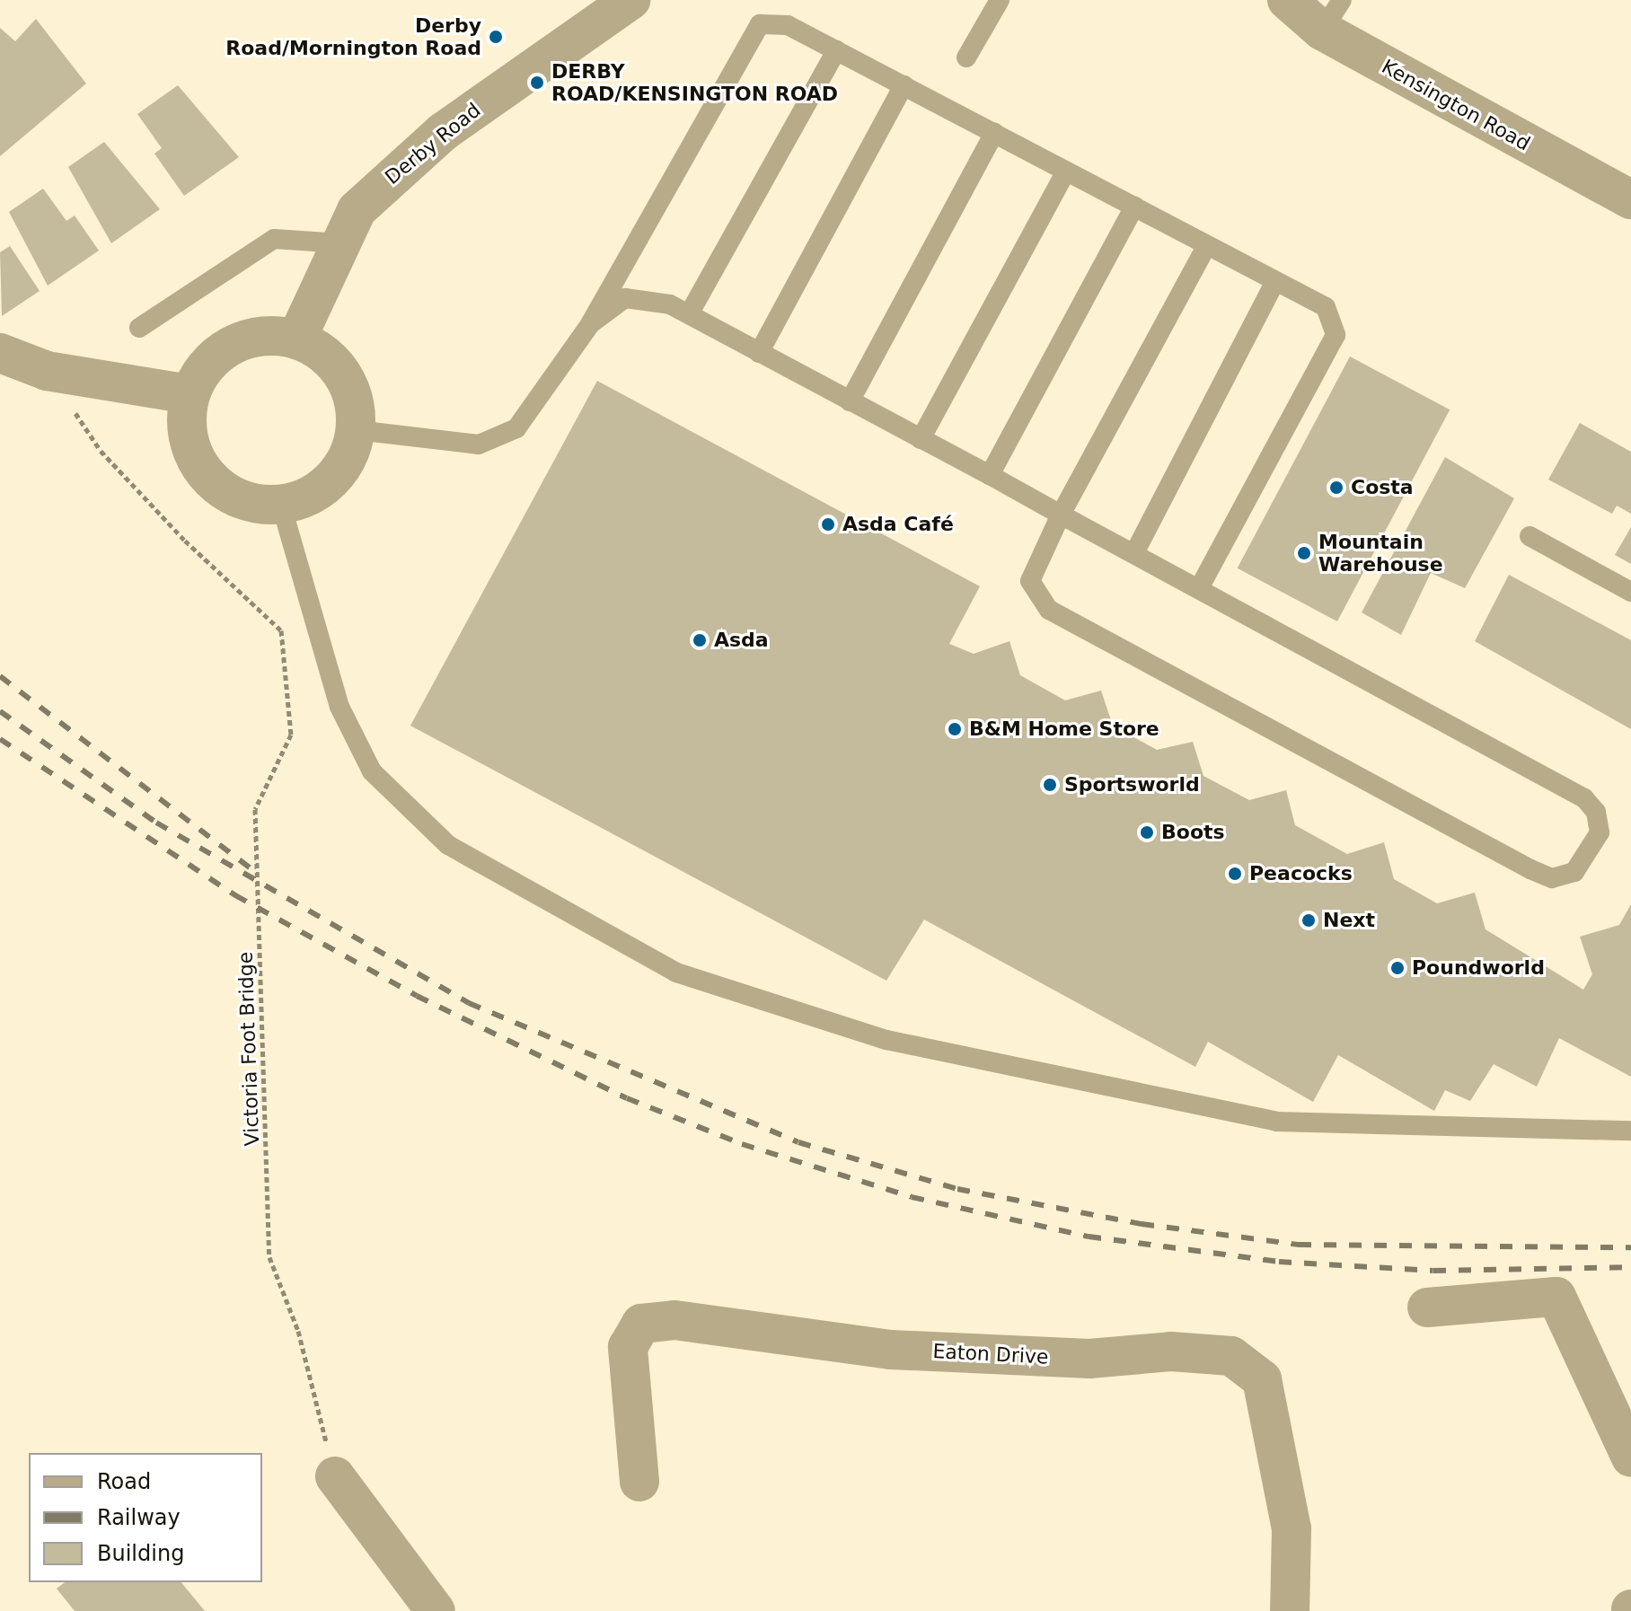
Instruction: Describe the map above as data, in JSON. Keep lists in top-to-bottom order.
{
  "streets": {
    "street": ["Kensington Road", "Derby Road", "Eaton Drive"],
    "path": ["Victoria Foot Bridge"]
  },
  "places": [
    "Derby Road/Mornington Road",
    "DERBY ROAD/KENSINGTON ROAD",
    "Costa",
    "Asda Café",
    "Mountain Warehouse",
    "Asda",
    "B&M Home Store",
    "Sportsworld",
    "Boots",
    "Peacocks",
    "Next",
    "Poundworld"
  ],
  "legend": ["Road", "Railway", "Building"]
}
